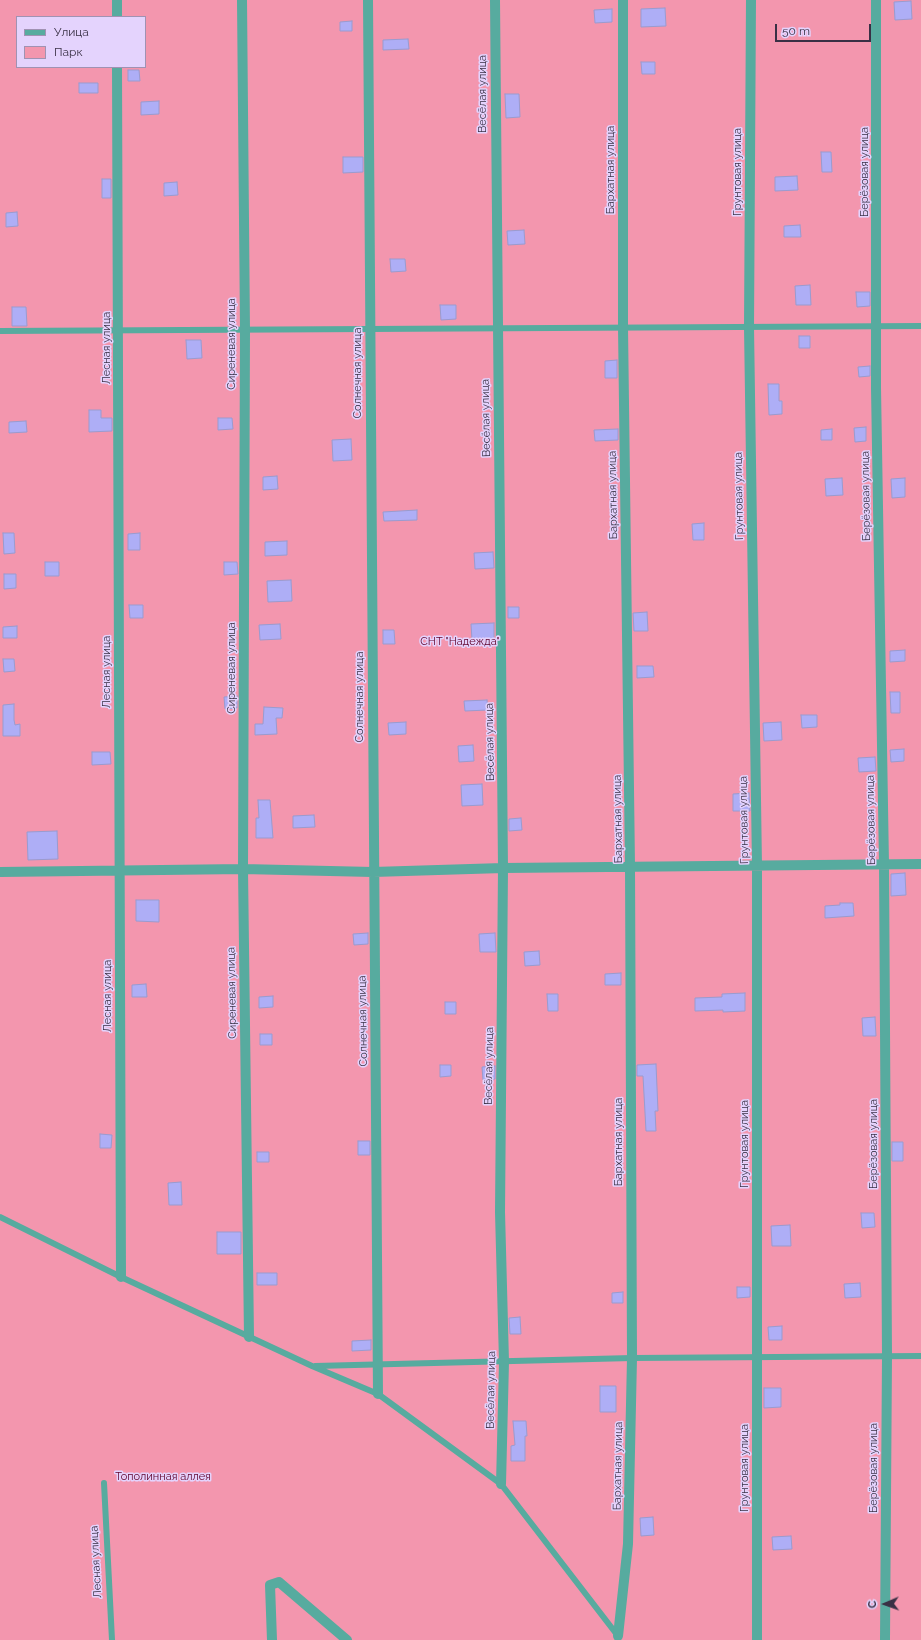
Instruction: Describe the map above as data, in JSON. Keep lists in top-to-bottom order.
{
  "streets": {
    "street": [
      "Весёлая улица",
      "Бархатная улица",
      "Грунтовая улица",
      "Берёзовая улица",
      "Сиреневая улица",
      "Лесная улица",
      "Солнечная улица"
    ]
  },
  "parks": ["СНТ \"Надежда\"", "Тополинная аллея"],
  "legend": ["Улица", "Парк"],
  "scale_bar": "50 m",
  "north": "left"
}
